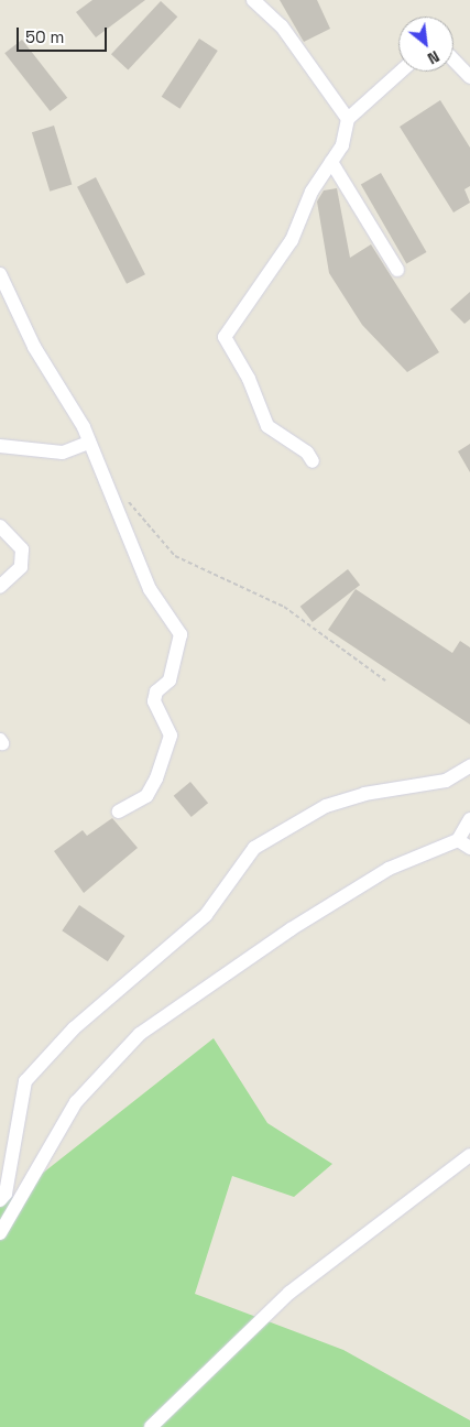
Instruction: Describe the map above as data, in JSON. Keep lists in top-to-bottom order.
{
  "scale_bar": "50 m",
  "north": "bottom right"
}
